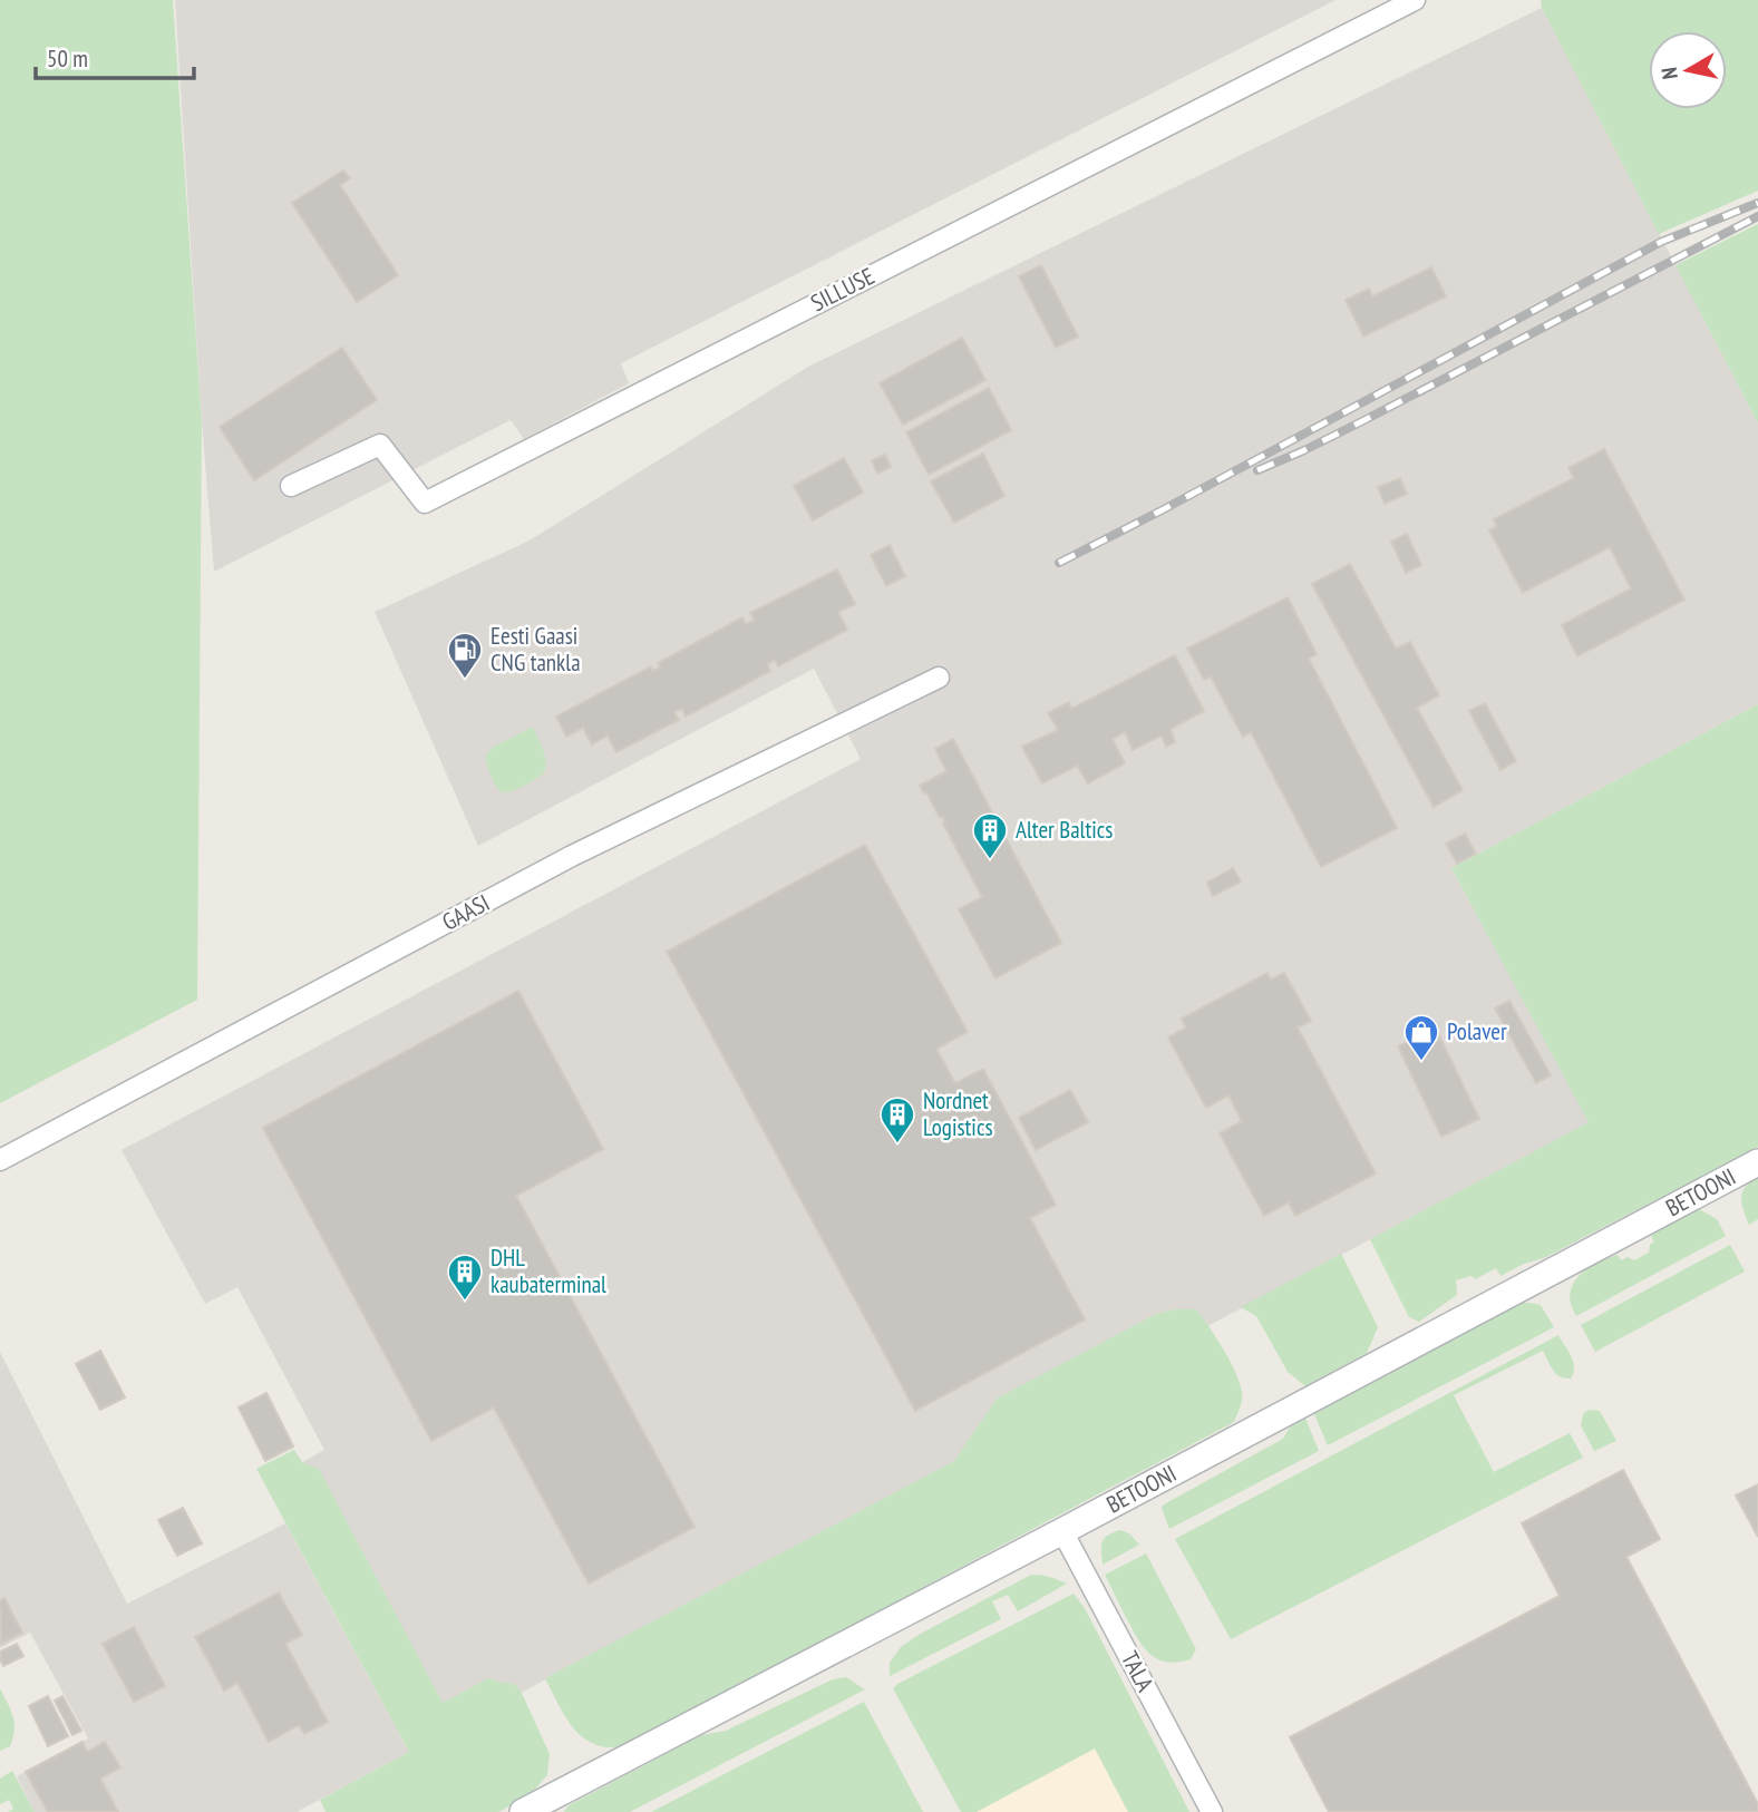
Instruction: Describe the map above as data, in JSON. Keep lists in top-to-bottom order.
{
  "streets": {
    "street": [
      "SILLUSE",
      "GAASI",
      "BETOONI",
      "TALA"
    ]
  },
  "crossings": [
    ["BETOONI", "TALA"]
  ],
  "places": {
    "fuel station": ["Eesti Gaasi CNG tankla"],
    "building": ["Alter Baltics", "Nordnet Logistics", "DHL kaubaterminal"],
    "shop": ["Polaver"]
  },
  "scale_bar": "50 m",
  "north": "left"
}
